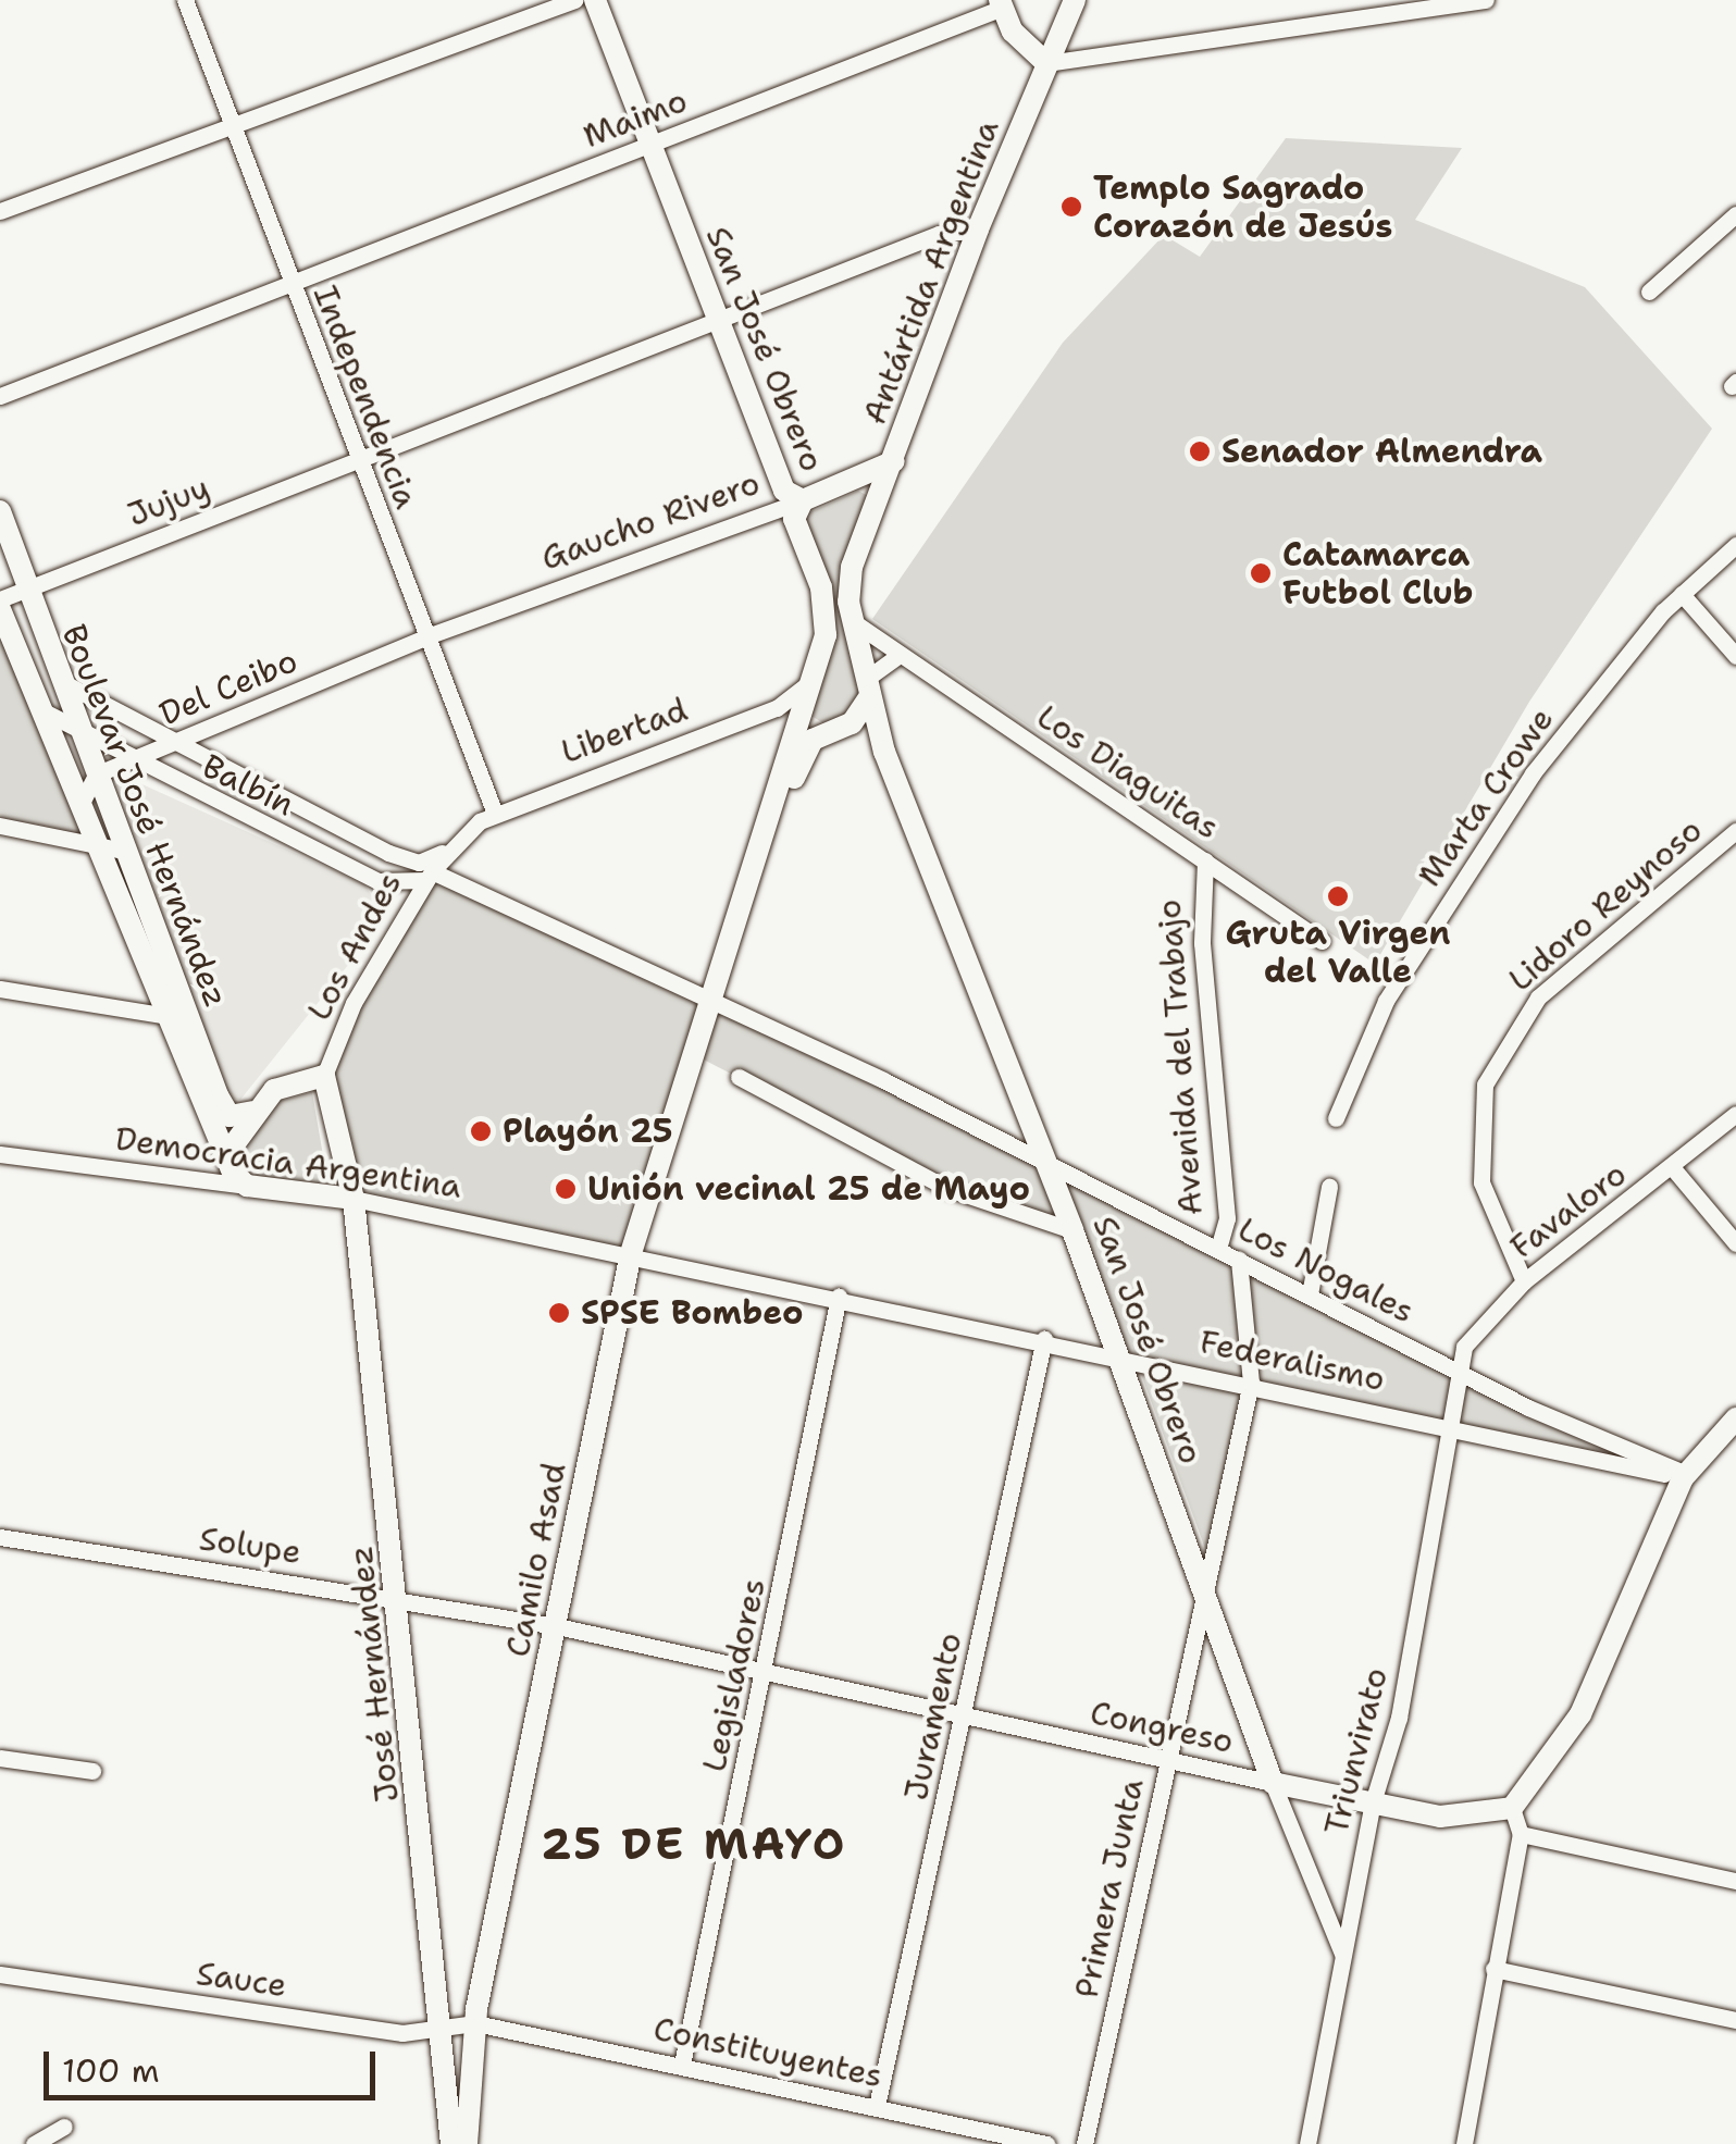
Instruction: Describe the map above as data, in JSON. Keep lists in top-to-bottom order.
{
  "streets": {
    "street": [
      "Maimo",
      "Antártida Argentina",
      "San José Obrero",
      "Independencia",
      "Jujuy",
      "Gaucho Rivero",
      "Del Ceibo",
      "Libertad",
      "Los Diaguitas",
      "Balbín",
      "Marta Crowe",
      "Boulevar José Hernández",
      "Lidoro Reynoso",
      "Los Andes",
      "Avenida del Trabajo",
      "Democracia Argentina",
      "Favaloro",
      "Los Nogales",
      "Federalismo",
      "Solupe",
      "Camilo Asad",
      "José Hernández",
      "Legisladores",
      "Juramento",
      "Congreso",
      "Triunvirato",
      "Primera Junta",
      "Sauce",
      "Constituyentes"
    ]
  },
  "crossings": [
    ["Maimo", "San José Obrero"],
    ["Maimo", "Independencia"],
    ["Antártida Argentina", "San José Obrero"],
    ["Antártida Argentina", "Jujuy"],
    ["Antártida Argentina", "Gaucho Rivero"],
    ["San José Obrero", "Jujuy"],
    ["San José Obrero", "Gaucho Rivero"],
    ["San José Obrero", "Libertad"],
    ["San José Obrero", "Los Diaguitas"],
    ["San José Obrero", "Los Nogales"],
    ["San José Obrero", "Federalismo"],
    ["San José Obrero", "Congreso"],
    ["San José Obrero", "Triunvirato"],
    ["San José Obrero", "Primera Junta"],
    ["Independencia", "Jujuy"],
    ["Independencia", "Gaucho Rivero"],
    ["Independencia", "Del Ceibo"],
    ["Independencia", "Libertad"],
    ["Independencia", "Los Andes"],
    ["Jujuy", "Boulevar José Hernández"],
    ["Gaucho Rivero", "Del Ceibo"],
    ["Del Ceibo", "Balbín"],
    ["Del Ceibo", "Boulevar José Hernández"],
    ["Libertad", "Los Andes"],
    ["Los Diaguitas", "Avenida del Trabajo"],
    ["Balbín", "Boulevar José Hernández"],
    ["Balbín", "Los Andes"],
    ["Boulevar José Hernández", "Democracia Argentina"],
    ["Lidoro Reynoso", "Favaloro"],
    ["Avenida del Trabajo", "Los Nogales"],
    ["Democracia Argentina", "Federalismo"],
    ["Democracia Argentina", "Camilo Asad"],
    ["Democracia Argentina", "José Hernández"],
    ["Favaloro", "Los Nogales"],
    ["Favaloro", "Triunvirato"],
    ["Los Nogales", "Federalismo"],
    ["Los Nogales", "Camilo Asad"],
    ["Los Nogales", "Triunvirato"],
    ["Los Nogales", "Primera Junta"],
    ["Federalismo", "Camilo Asad"],
    ["Federalismo", "Legisladores"],
    ["Federalismo", "Juramento"],
    ["Federalismo", "Triunvirato"],
    ["Federalismo", "Primera Junta"],
    ["Solupe", "Camilo Asad"],
    ["Solupe", "José Hernández"],
    ["Solupe", "Congreso"],
    ["Camilo Asad", "Congreso"],
    ["Camilo Asad", "Sauce"],
    ["Camilo Asad", "Constituyentes"],
    ["José Hernández", "Sauce"],
    ["Legisladores", "Congreso"],
    ["Legisladores", "Constituyentes"],
    ["Juramento", "Congreso"],
    ["Juramento", "Constituyentes"],
    ["Congreso", "Triunvirato"],
    ["Congreso", "Primera Junta"],
    ["Sauce", "Constituyentes"]
  ],
  "districts": ["25 DE MAYO"],
  "places": [
    "Templo Sagrado Corazón de Jesús",
    "Senador Almendra",
    "Catamarca Futbol Club",
    "Gruta Virgen del Valle",
    "Playón 25",
    "Unión vecinal 25 de Mayo",
    "SPSE Bombeo"
  ],
  "scale_bar": "100 m"
}
